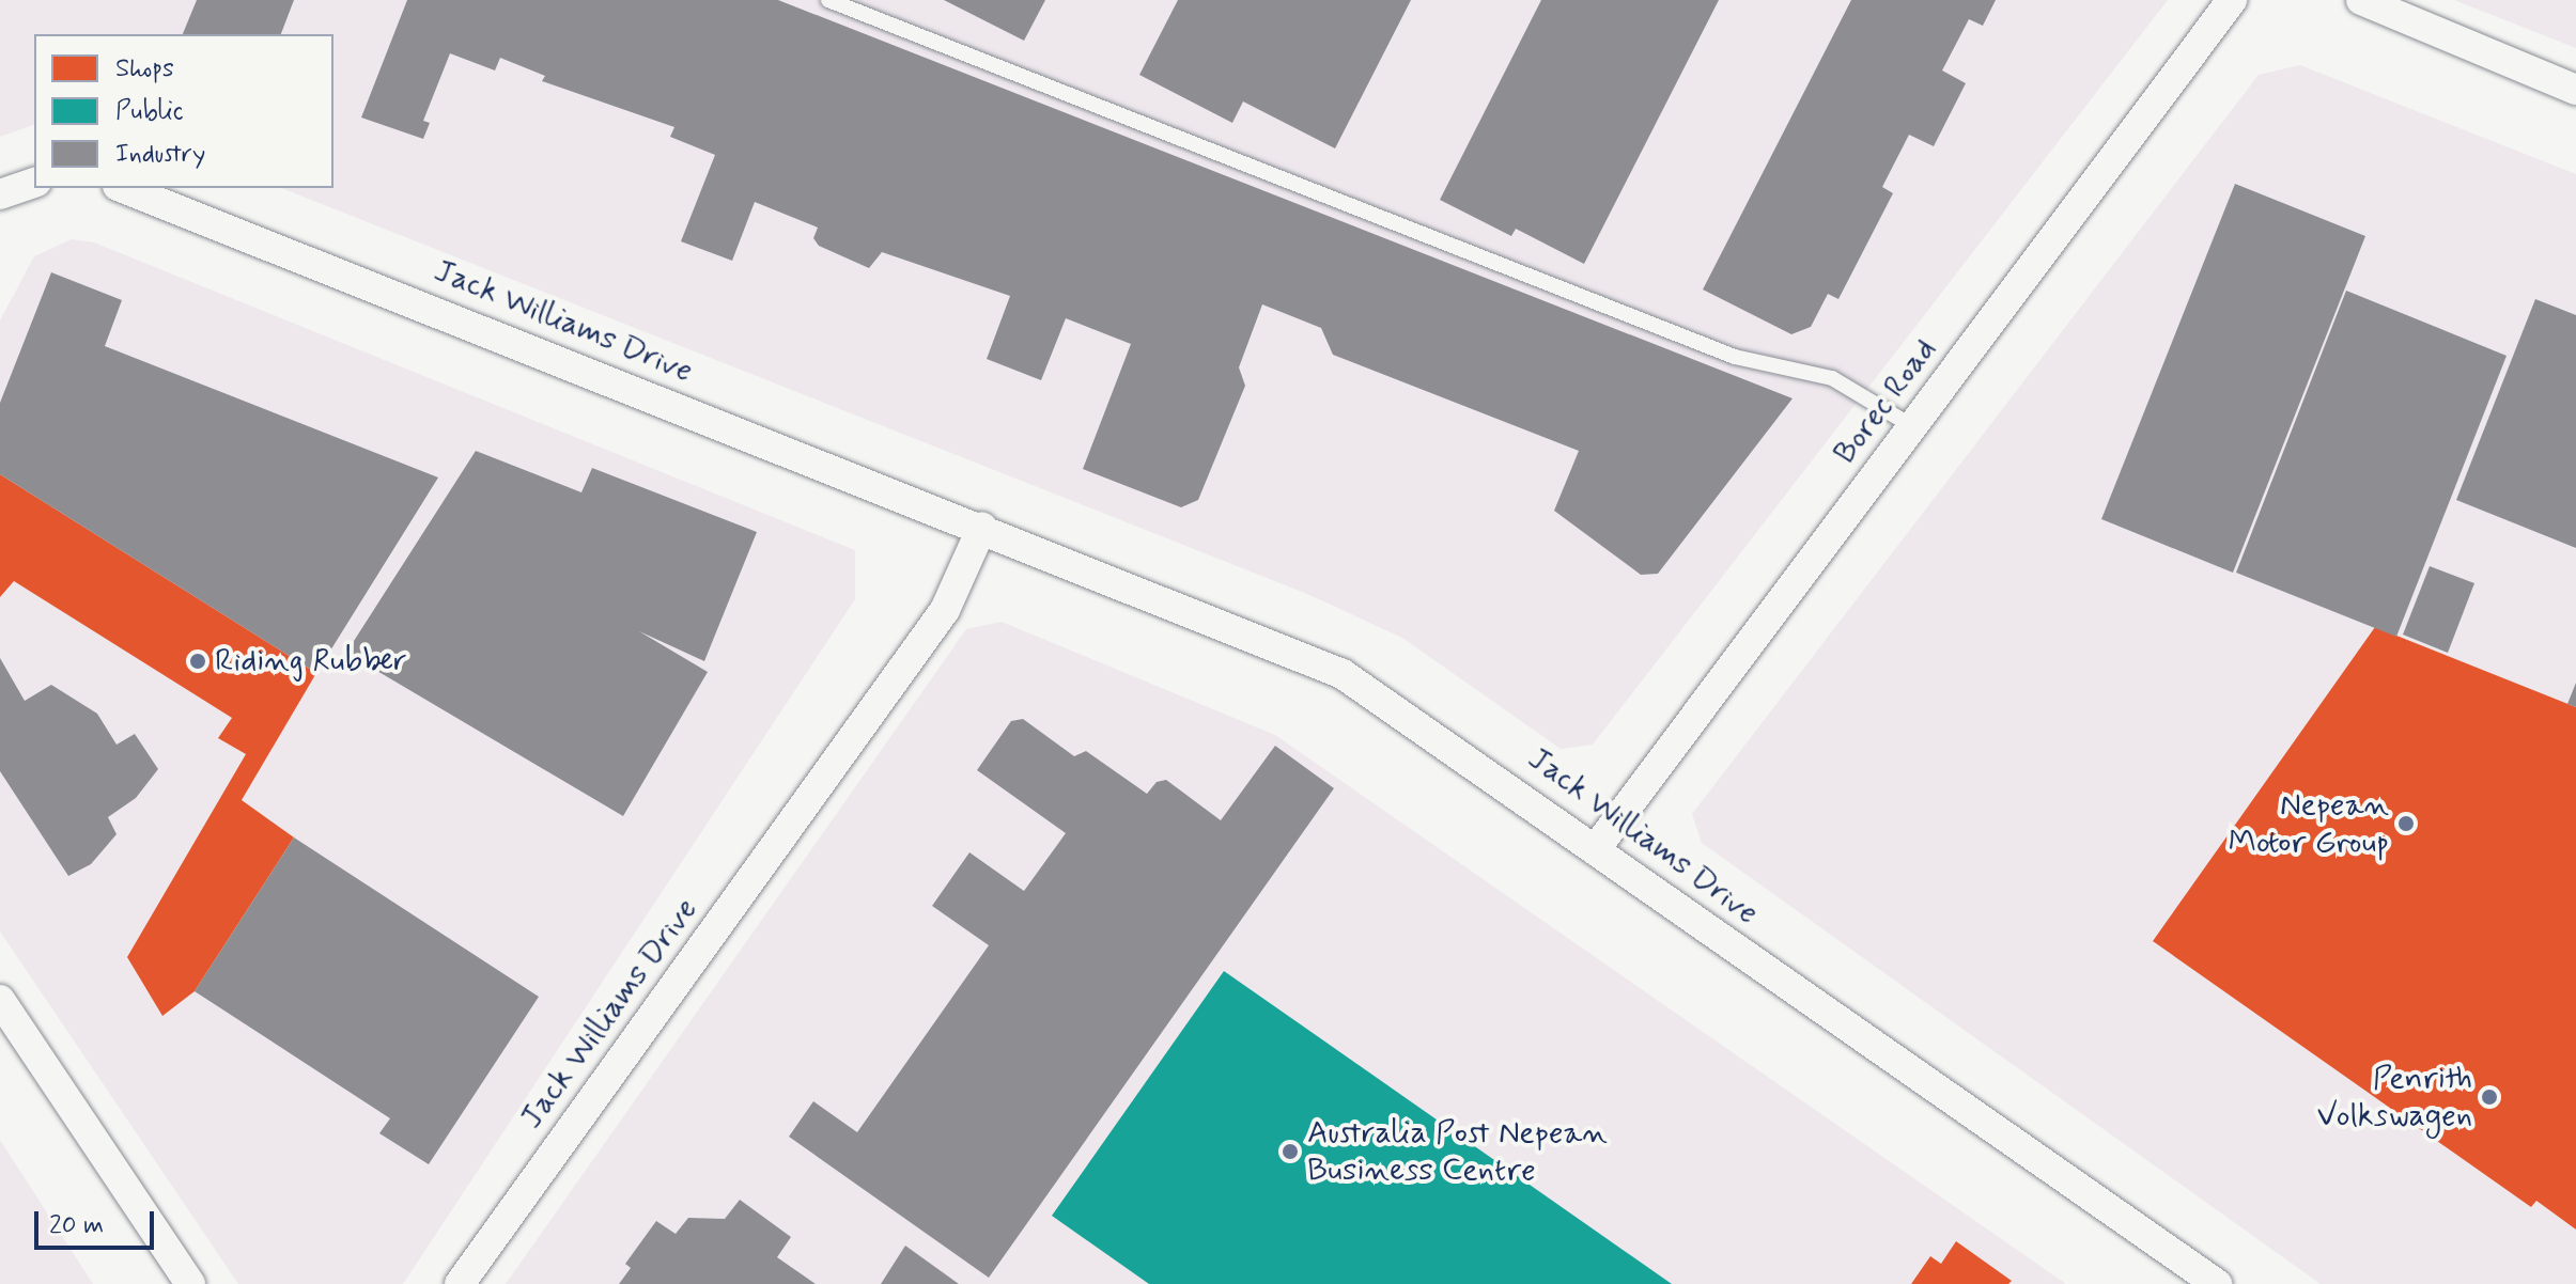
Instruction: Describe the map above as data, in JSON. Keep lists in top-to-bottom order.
{
  "streets": {
    "street": ["Jack Williams Drive", "Borec Road"]
  },
  "crossings": [
    ["Jack Williams Drive", "Borec Road"]
  ],
  "places": [
    "Riding Rubber",
    "Nepean Motor Group",
    "Penrith Volkswagen",
    "Australia Post Nepean Business Centre"
  ],
  "legend": ["Shops", "Public", "Industry"],
  "scale_bar": "20 m"
}
